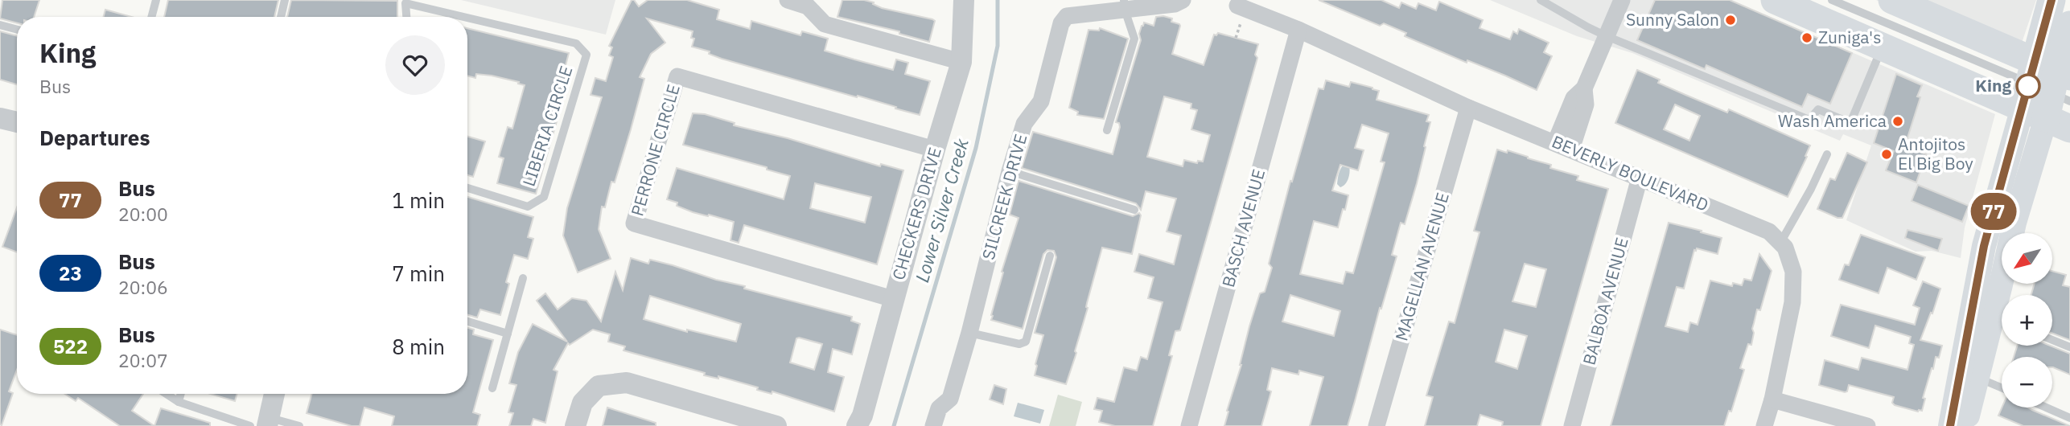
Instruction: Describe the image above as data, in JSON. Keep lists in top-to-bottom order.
{
  "streets": {
    "street": [
      "PERRONE CIRCLE",
      "BEVERLY BOULEVARD",
      "SILCREEK DRIVE",
      "CHECKERS DRIVE",
      "BASCH AVENUE",
      "MAGELLAN AVENUE",
      "BALBOA AVENUE"
    ],
    "lane": ["LIBERIA CIRCLE"]
  },
  "crossings": [
    ["PERRONE CIRCLE", "CHECKERS DRIVE"],
    ["BEVERLY BOULEVARD", "BASCH AVENUE"],
    ["BEVERLY BOULEVARD", "MAGELLAN AVENUE"],
    ["BEVERLY BOULEVARD", "BALBOA AVENUE"]
  ],
  "water": ["Lower Silver Creek"],
  "places": [
    "Sunny Salon",
    "Zuniga's",
    "King",
    "Wash America",
    "Antojitos El Big Boy"
  ],
  "lines": ["bus line 77"],
  "north": "bottom left",
  "page": {
    "on_map": "77",
    "heading": [
      ["King", "Bus"],
      "Departures"
    ],
    "list": [
      {
        "mark": "77",
        "name": "Bus",
        "note": "20:00",
        "value": "1 min"
      },
      {
        "mark": "23",
        "name": "Bus",
        "note": "20:06",
        "value": "7 min"
      },
      {
        "mark": "522",
        "name": "Bus",
        "note": "20:07",
        "value": "8 min"
      }
    ],
    "map_buttons": ["+", "−"]
  }
}
